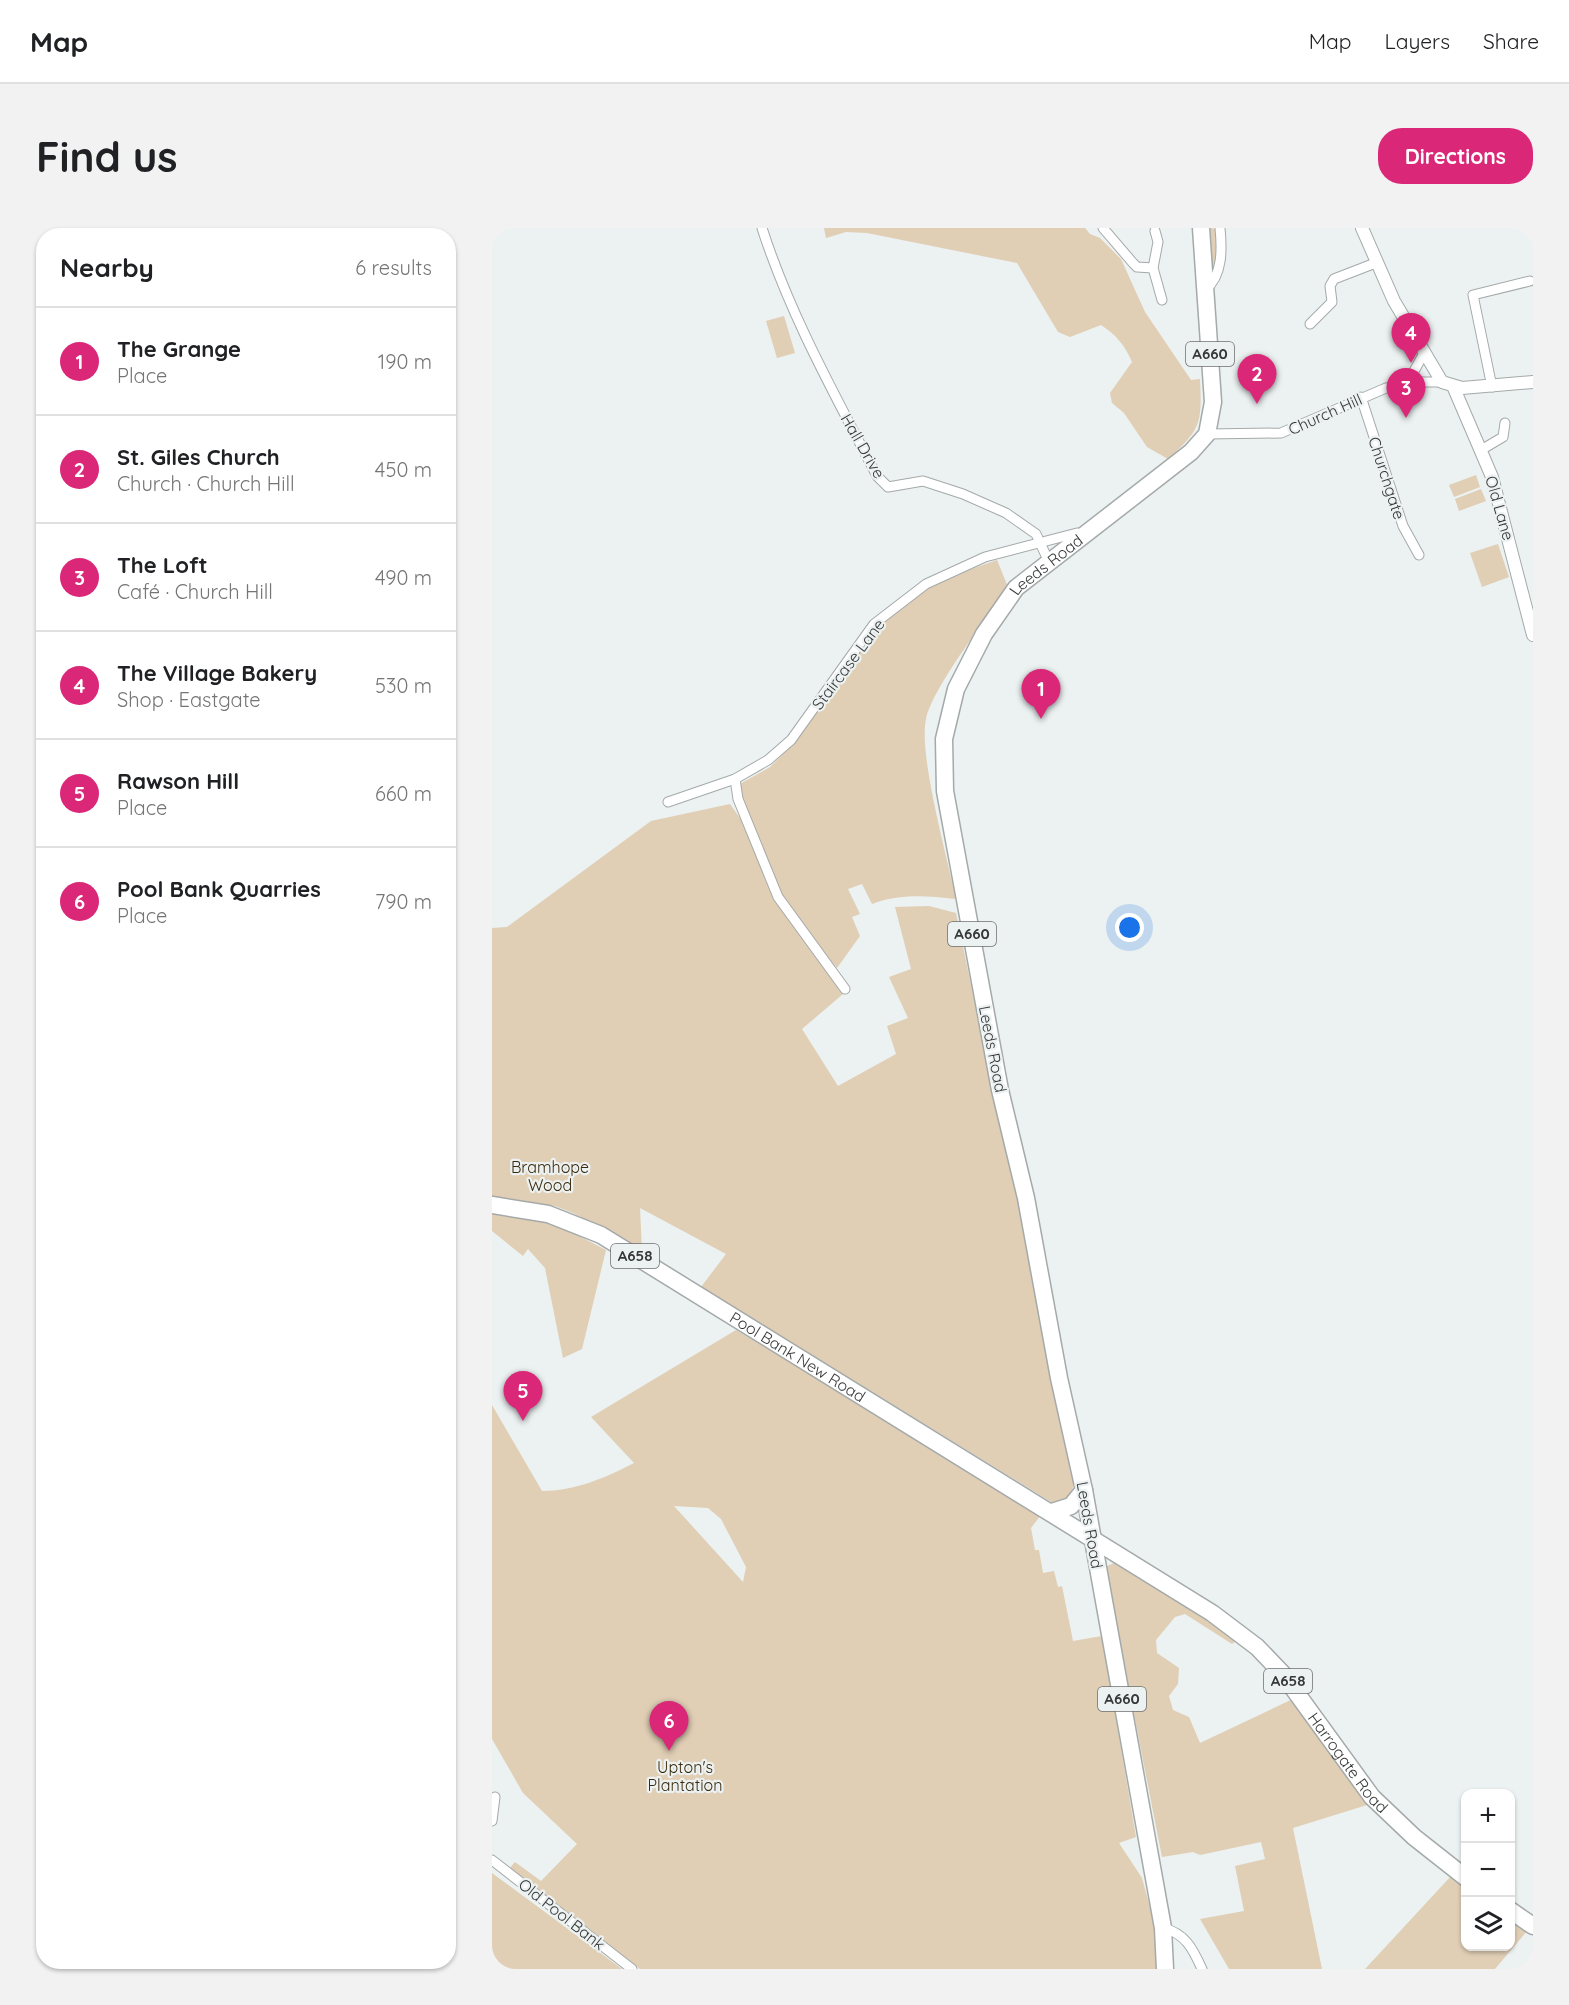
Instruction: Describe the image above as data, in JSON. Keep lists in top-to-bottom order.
{
  "streets": {
    "highway": [
      "A660",
      "Leeds Road",
      "A658",
      "Pool Bank New Road",
      "Harrogate Road"
    ],
    "street": [
      "Church Hill",
      "Hall Drive",
      "Churchgate",
      "Old Lane",
      "Staircase Lane",
      "Old Pool Bank"
    ]
  },
  "crossings": [
    ["A660", "Church Hill"],
    ["A660", "Leeds Road"],
    ["Church Hill", "Churchgate"],
    ["Church Hill", "Old Lane"],
    ["Church Hill", "Leeds Road"],
    ["Hall Drive", "Leeds Road"],
    ["Hall Drive", "Staircase Lane"],
    ["Leeds Road", "Staircase Lane"],
    ["Leeds Road", "Pool Bank New Road"],
    ["Leeds Road", "Harrogate Road"],
    ["Pool Bank New Road", "Harrogate Road"]
  ],
  "parks": ["Bramhope Wood", "Upton's Plantation"],
  "page": {
    "header": "Map",
    "nav": ["Map", "Layers", "Share"],
    "buttons": "Directions",
    "title": "Find us",
    "heading": ["Nearby", "6 results"],
    "list": [
      {
        "mark": "1",
        "name": "The Grange",
        "note": "Place",
        "value": "190 m"
      },
      {
        "mark": "2",
        "name": "St. Giles Church",
        "note": "Church · Church Hill",
        "value": "450 m"
      },
      {
        "mark": "3",
        "name": "The Loft",
        "note": "Café · Church Hill",
        "value": "490 m"
      },
      {
        "mark": "4",
        "name": "The Village Bakery",
        "note": "Shop · Eastgate",
        "value": "530 m"
      },
      {
        "mark": "5",
        "name": "Rawson Hill",
        "note": "Place",
        "value": "660 m"
      },
      {
        "mark": "6",
        "name": "Pool Bank Quarries",
        "note": "Place",
        "value": "790 m"
      }
    ],
    "pins": [
      "4",
      "2",
      "3",
      "1",
      "5",
      "6"
    ],
    "map_buttons": ["+", "−"]
  }
}
